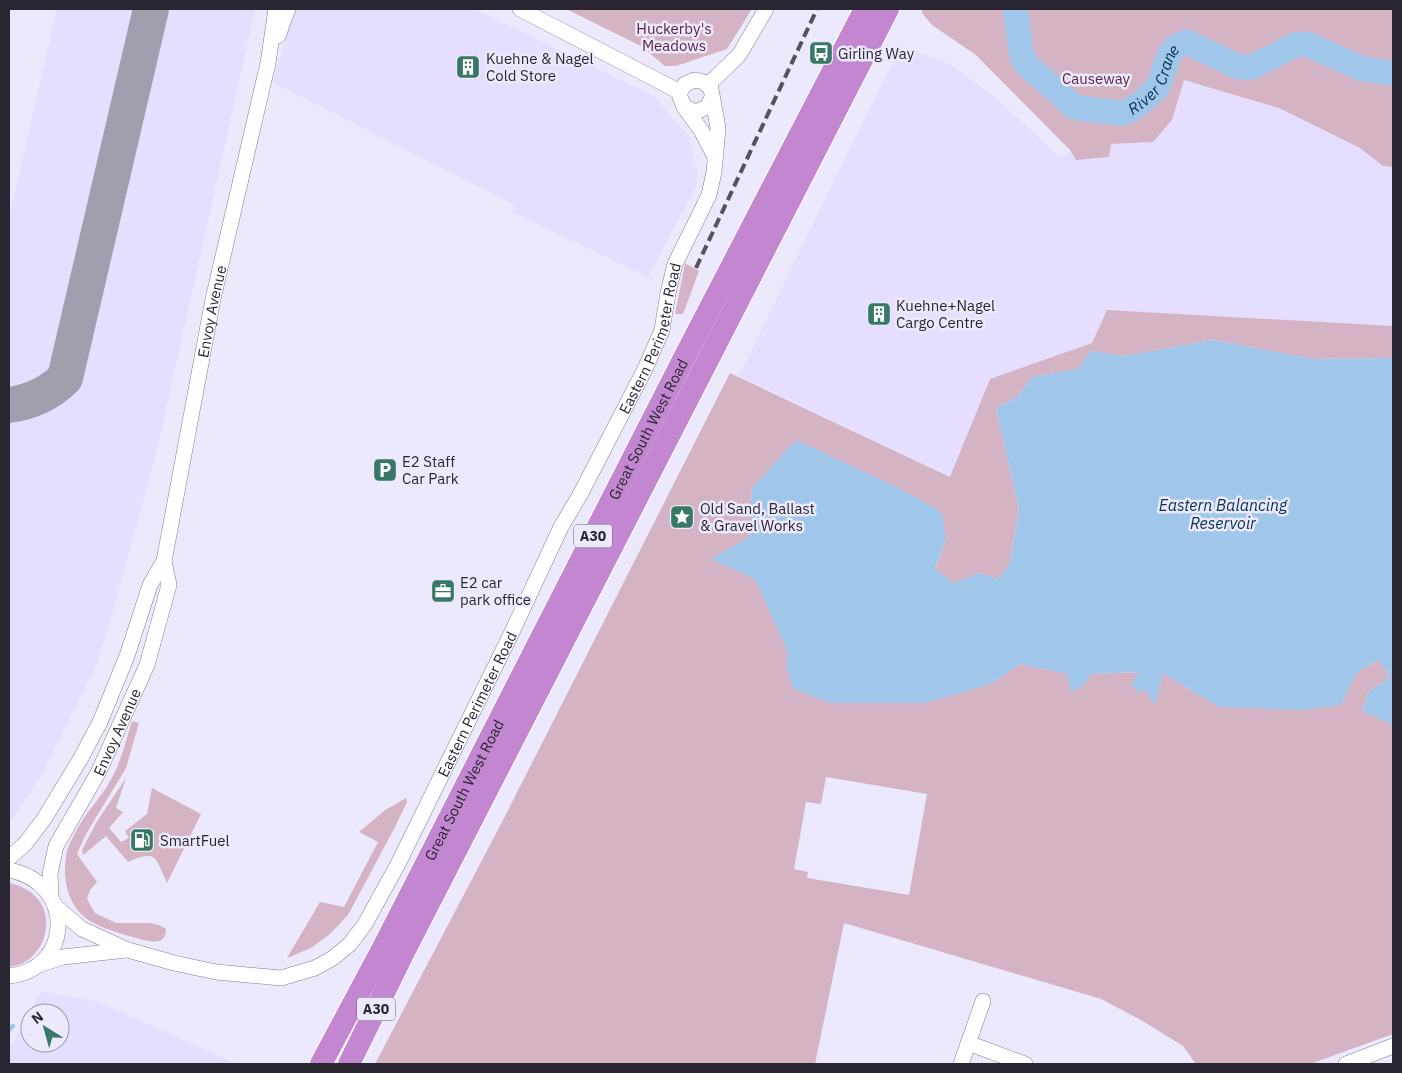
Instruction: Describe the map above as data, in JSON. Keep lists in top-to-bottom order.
{
  "streets": {
    "highway": ["Great South West Road", "A30"],
    "street": ["Envoy Avenue", "Eastern Perimeter Road"]
  },
  "crossings": [
    ["Envoy Avenue", "Eastern Perimeter Road"]
  ],
  "water": ["River Crane", "Eastern Balancing Reservoir"],
  "parks": ["Huckerby's Meadows", "Causeway"],
  "places": {
    "bus stop": ["Girling Way"],
    "building": ["Kuehne & Nagel Cold Store", "Kuehne+Nagel Cargo Centre"],
    "parking": ["E2 Staff Car Park"],
    "place": ["Old Sand, Ballast & Gravel Works"],
    "office": ["E2 car park office"],
    "fuel station": ["SmartFuel"]
  },
  "north": "top left"
}
